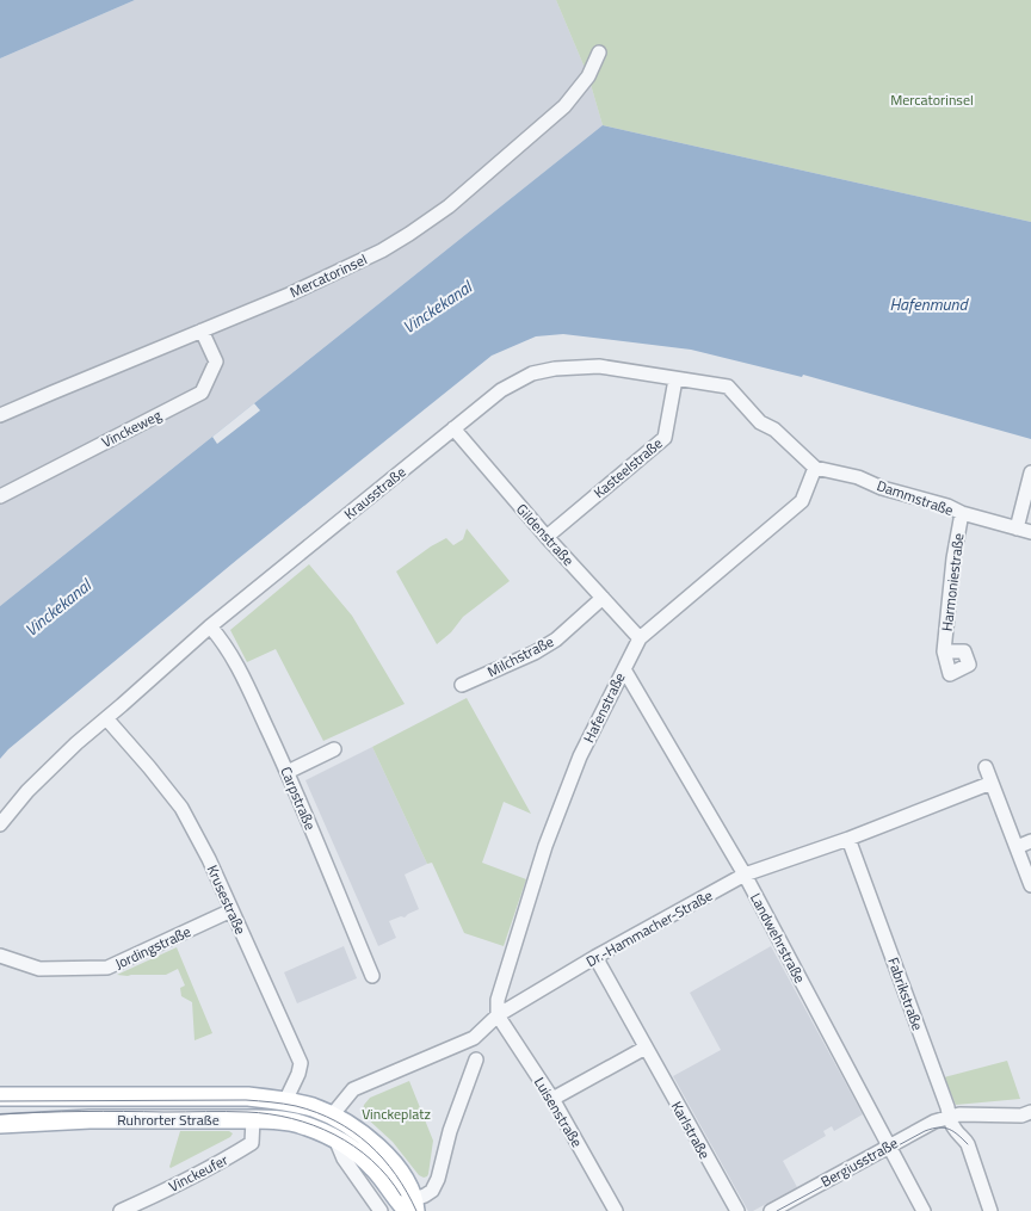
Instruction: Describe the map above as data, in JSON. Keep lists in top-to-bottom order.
{
  "streets": {
    "main road": ["Ruhrorter Straße"],
    "street": [
      "Mercatorinsel",
      "Vinckeweg",
      "Kasteelstraße",
      "Krausstraße",
      "Dammstraße",
      "Gildenstraße",
      "Harmoniestraße",
      "Milchstraße",
      "Hafenstraße",
      "Carpstraße",
      "Krusestraße",
      "Dr.-Hammacher-Straße",
      "Landwehrstraße",
      "Jordingstraße",
      "Fabrikstraße",
      "Luisenstraße",
      "Karlstraße",
      "Bergiusstraße",
      "Vinckeufer"
    ]
  },
  "crossings": [
    ["Mercatorinsel", "Vinckeweg"],
    ["Kasteelstraße", "Krausstraße"],
    ["Kasteelstraße", "Gildenstraße"],
    ["Krausstraße", "Dammstraße"],
    ["Krausstraße", "Gildenstraße"],
    ["Krausstraße", "Carpstraße"],
    ["Krausstraße", "Krusestraße"],
    ["Dammstraße", "Harmoniestraße"],
    ["Dammstraße", "Hafenstraße"],
    ["Gildenstraße", "Milchstraße"],
    ["Gildenstraße", "Hafenstraße"],
    ["Hafenstraße", "Dr.-Hammacher-Straße"],
    ["Hafenstraße", "Landwehrstraße"],
    ["Hafenstraße", "Luisenstraße"],
    ["Krusestraße", "Jordingstraße"],
    ["Krusestraße", "Ruhrorter Straße"],
    ["Dr.-Hammacher-Straße", "Landwehrstraße"],
    ["Dr.-Hammacher-Straße", "Fabrikstraße"],
    ["Dr.-Hammacher-Straße", "Luisenstraße"],
    ["Dr.-Hammacher-Straße", "Ruhrorter Straße"],
    ["Dr.-Hammacher-Straße", "Karlstraße"],
    ["Landwehrstraße", "Bergiusstraße"],
    ["Fabrikstraße", "Bergiusstraße"],
    ["Ruhrorter Straße", "Vinckeufer"]
  ],
  "water": ["Hafenmund", "Vinckekanal"],
  "parks": ["Mercatorinsel", "Vinckeplatz"]
}
